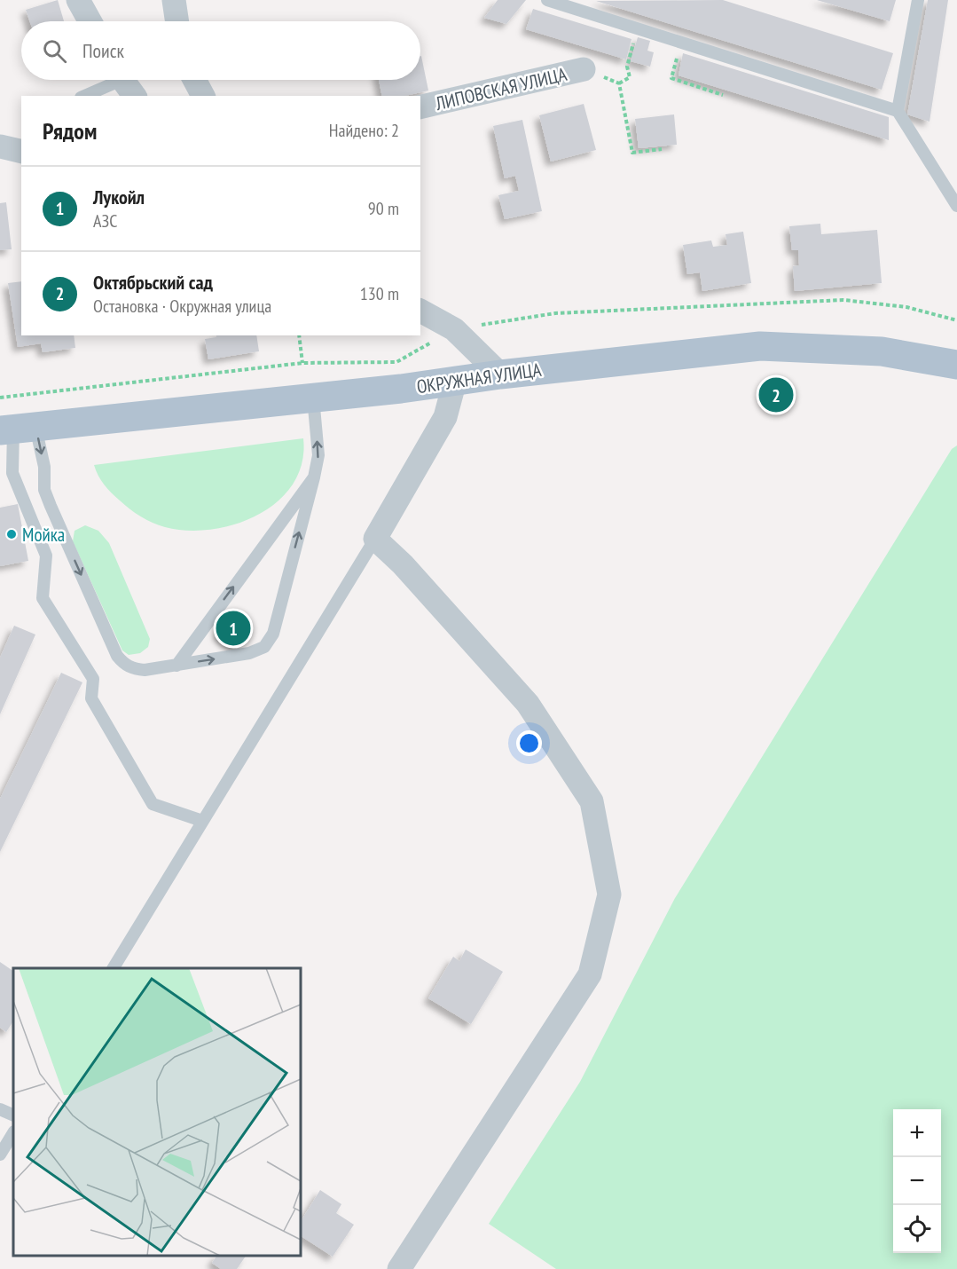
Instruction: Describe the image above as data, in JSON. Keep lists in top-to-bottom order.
{
  "streets": {
    "main road": ["ОКРУЖНАЯ УЛИЦА"],
    "street": ["ЛИПОВСКАЯ УЛИЦА"]
  },
  "places": ["Мойка"],
  "page": {
    "search": "Поиск",
    "heading": ["Рядом", "Найдено: 2"],
    "list": [
      {
        "mark": "1",
        "name": "Лукойл",
        "note": "АЗС",
        "value": "90 m"
      },
      {
        "mark": "2",
        "name": "Октябрьский сад",
        "note": "Остановка · Окружная улица",
        "value": "130 m"
      }
    ],
    "pins": ["2", "1"],
    "map_buttons": ["+", "−"]
  }
}
